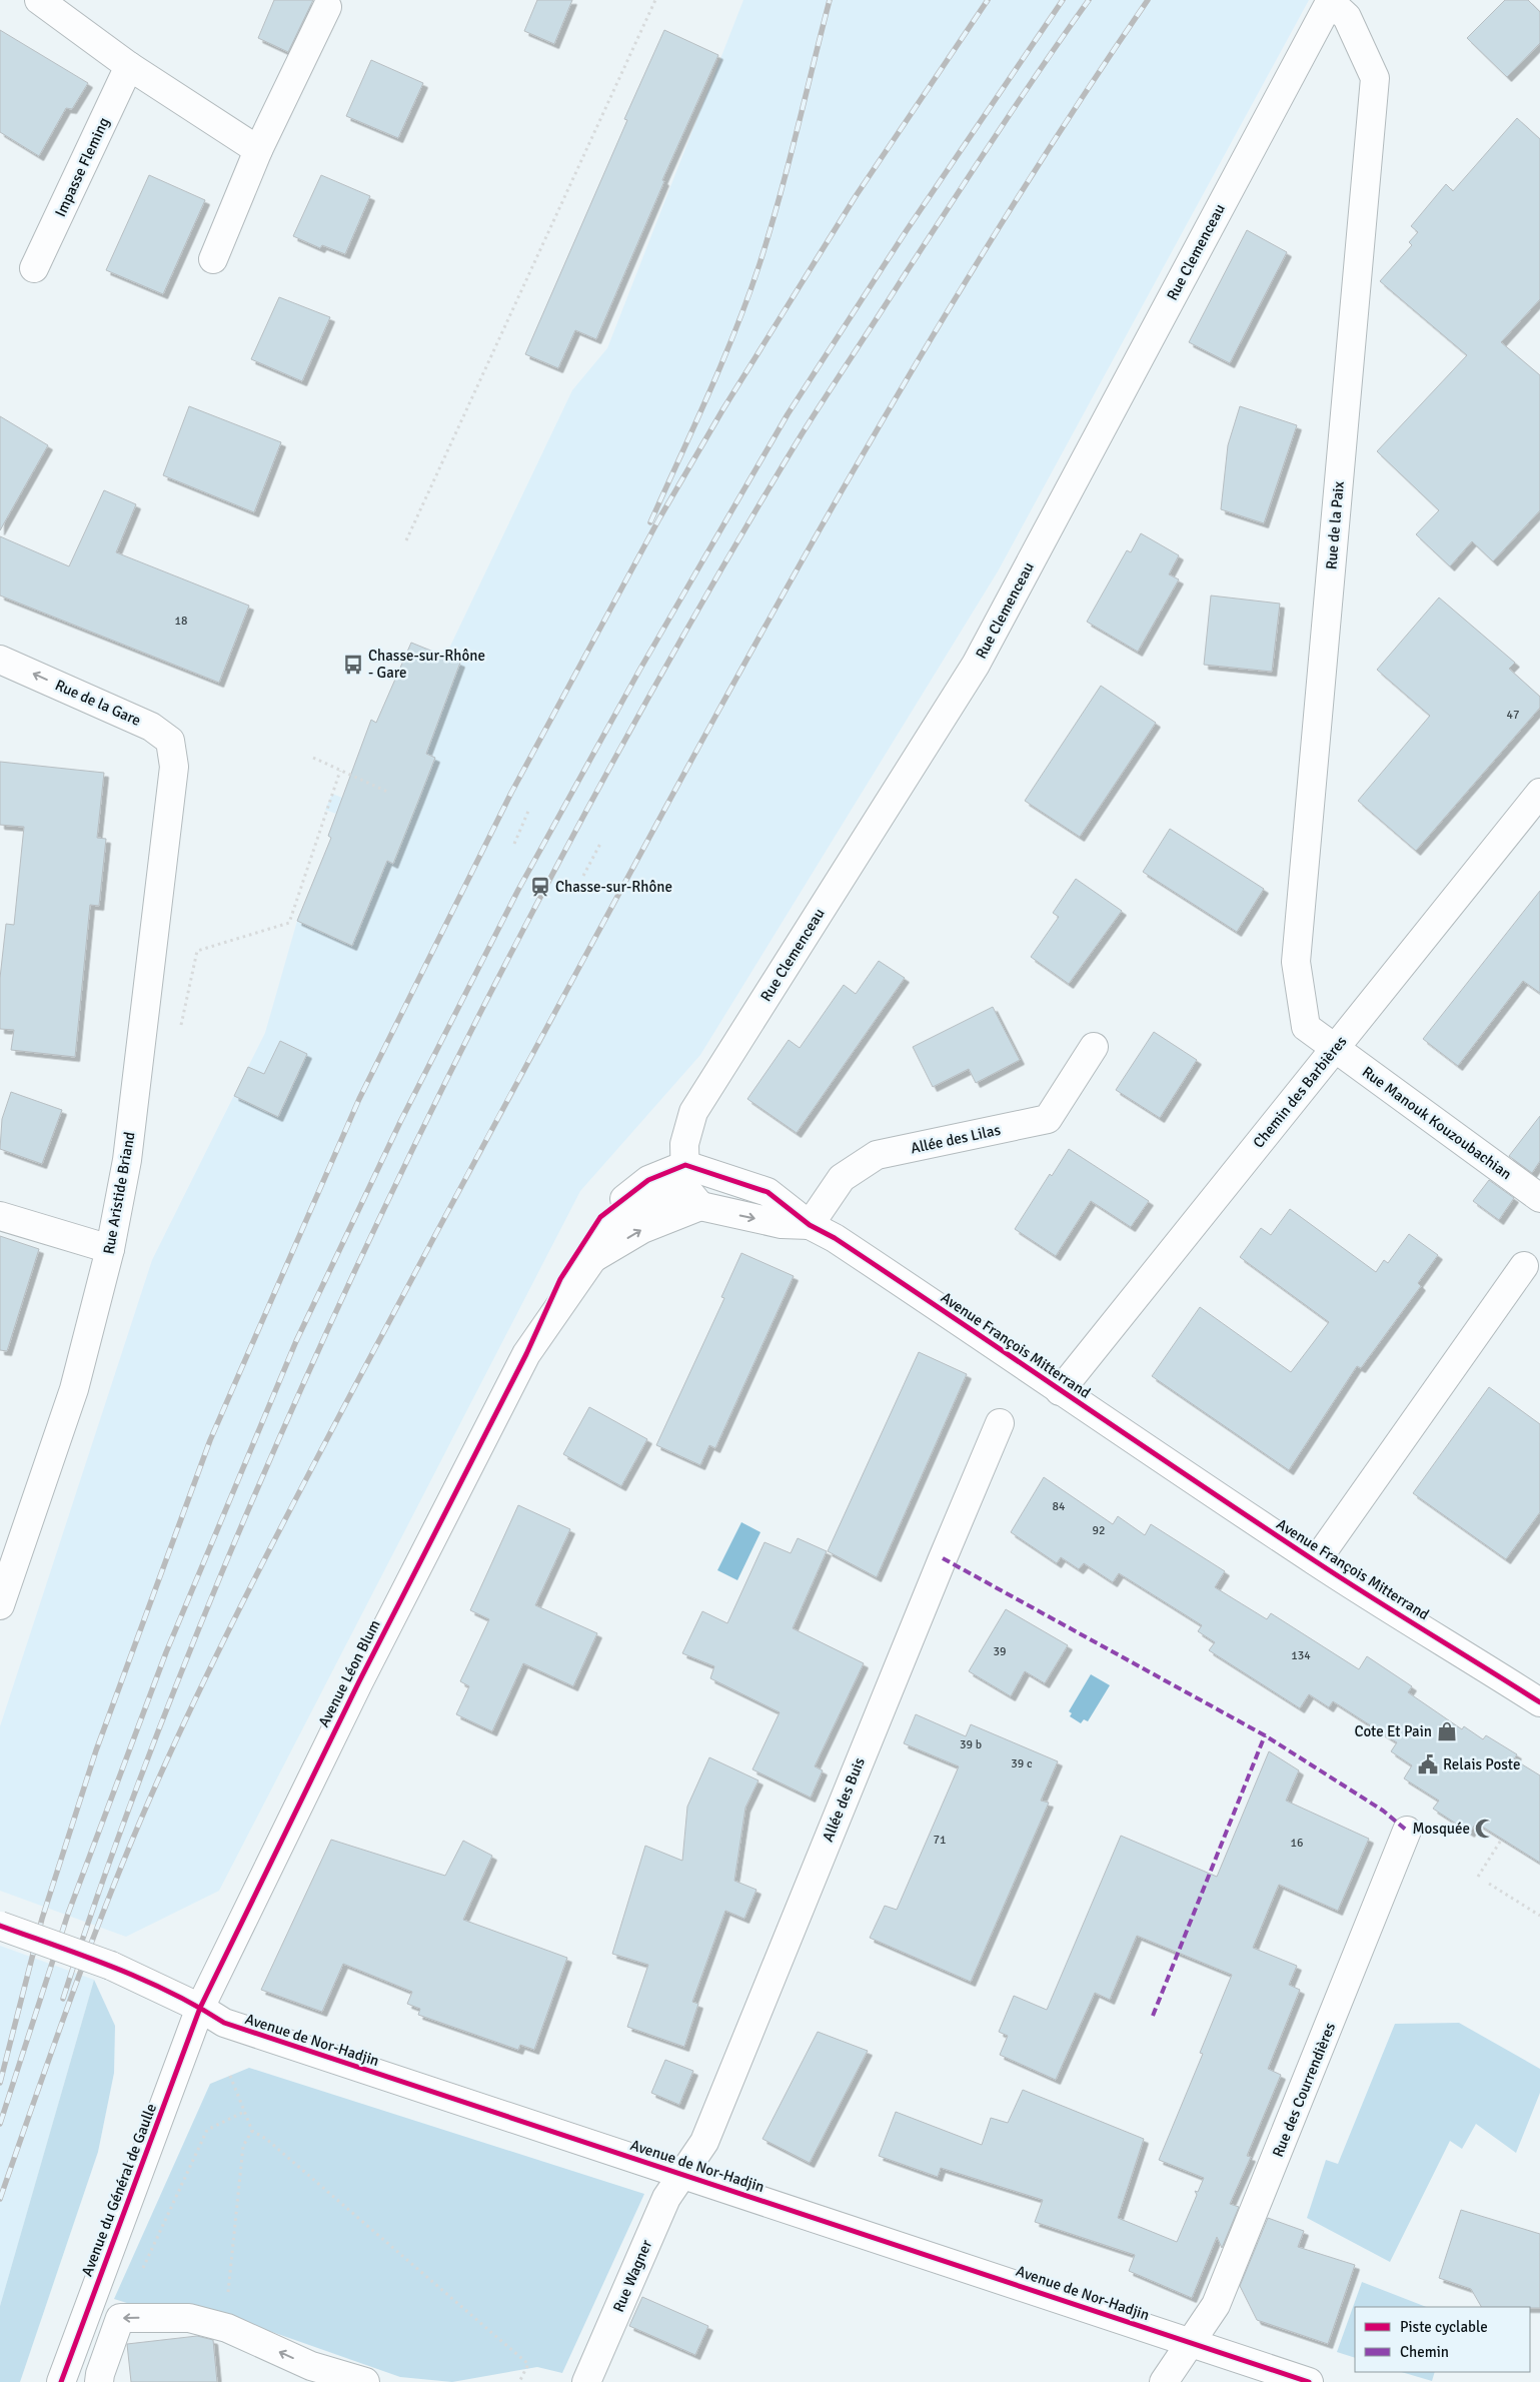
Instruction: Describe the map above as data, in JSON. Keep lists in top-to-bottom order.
{
  "streets": {
    "street": [
      "Impasse Fleming",
      "Rue Clemenceau",
      "Rue de la Paix",
      "Rue de la Gare",
      "Chemin des Barbières",
      "Rue Manouk Kouzoubachian",
      "Allée des Lilas",
      "Rue Aristide Briand",
      "Avenue François Mitterrand",
      "Avenue Léon Blum",
      "Allée des Buis",
      "Avenue de Nor-Hadjin",
      "Rue des Courrendières",
      "Avenue du Général de Gaulle",
      "Rue Wagner"
    ]
  },
  "crossings": [
    ["Rue Clemenceau", "Rue de la Paix"],
    ["Rue Clemenceau", "Avenue François Mitterrand"],
    ["Rue Clemenceau", "Avenue Léon Blum"],
    ["Rue de la Paix", "Chemin des Barbières"],
    ["Rue de la Paix", "Rue Manouk Kouzoubachian"],
    ["Rue de la Gare", "Rue Aristide Briand"],
    ["Chemin des Barbières", "Rue Manouk Kouzoubachian"],
    ["Chemin des Barbières", "Avenue François Mitterrand"],
    ["Allée des Lilas", "Avenue François Mitterrand"],
    ["Avenue François Mitterrand", "Avenue Léon Blum"],
    ["Avenue Léon Blum", "Avenue de Nor-Hadjin"],
    ["Avenue Léon Blum", "Avenue du Général de Gaulle"],
    ["Allée des Buis", "Avenue de Nor-Hadjin"],
    ["Allée des Buis", "Rue Wagner"],
    ["Avenue de Nor-Hadjin", "Rue des Courrendières"],
    ["Avenue de Nor-Hadjin", "Avenue du Général de Gaulle"],
    ["Avenue de Nor-Hadjin", "Rue Wagner"]
  ],
  "one_way": ["Rue de la Gare"],
  "places": {
    "bus stop": ["Chasse-sur-Rhône - Gare"],
    "station": ["Chasse-sur-Rhône"],
    "shop": ["Cote Et Pain"],
    "public building": ["Relais Poste"],
    "mosque": ["Mosquée"]
  },
  "house_numbers": [
    "18",
    "47",
    "84",
    "92",
    "39",
    "134",
    "39 b",
    "39 c",
    "71",
    "16"
  ],
  "legend": ["Piste cyclable", "Chemin"]
}
